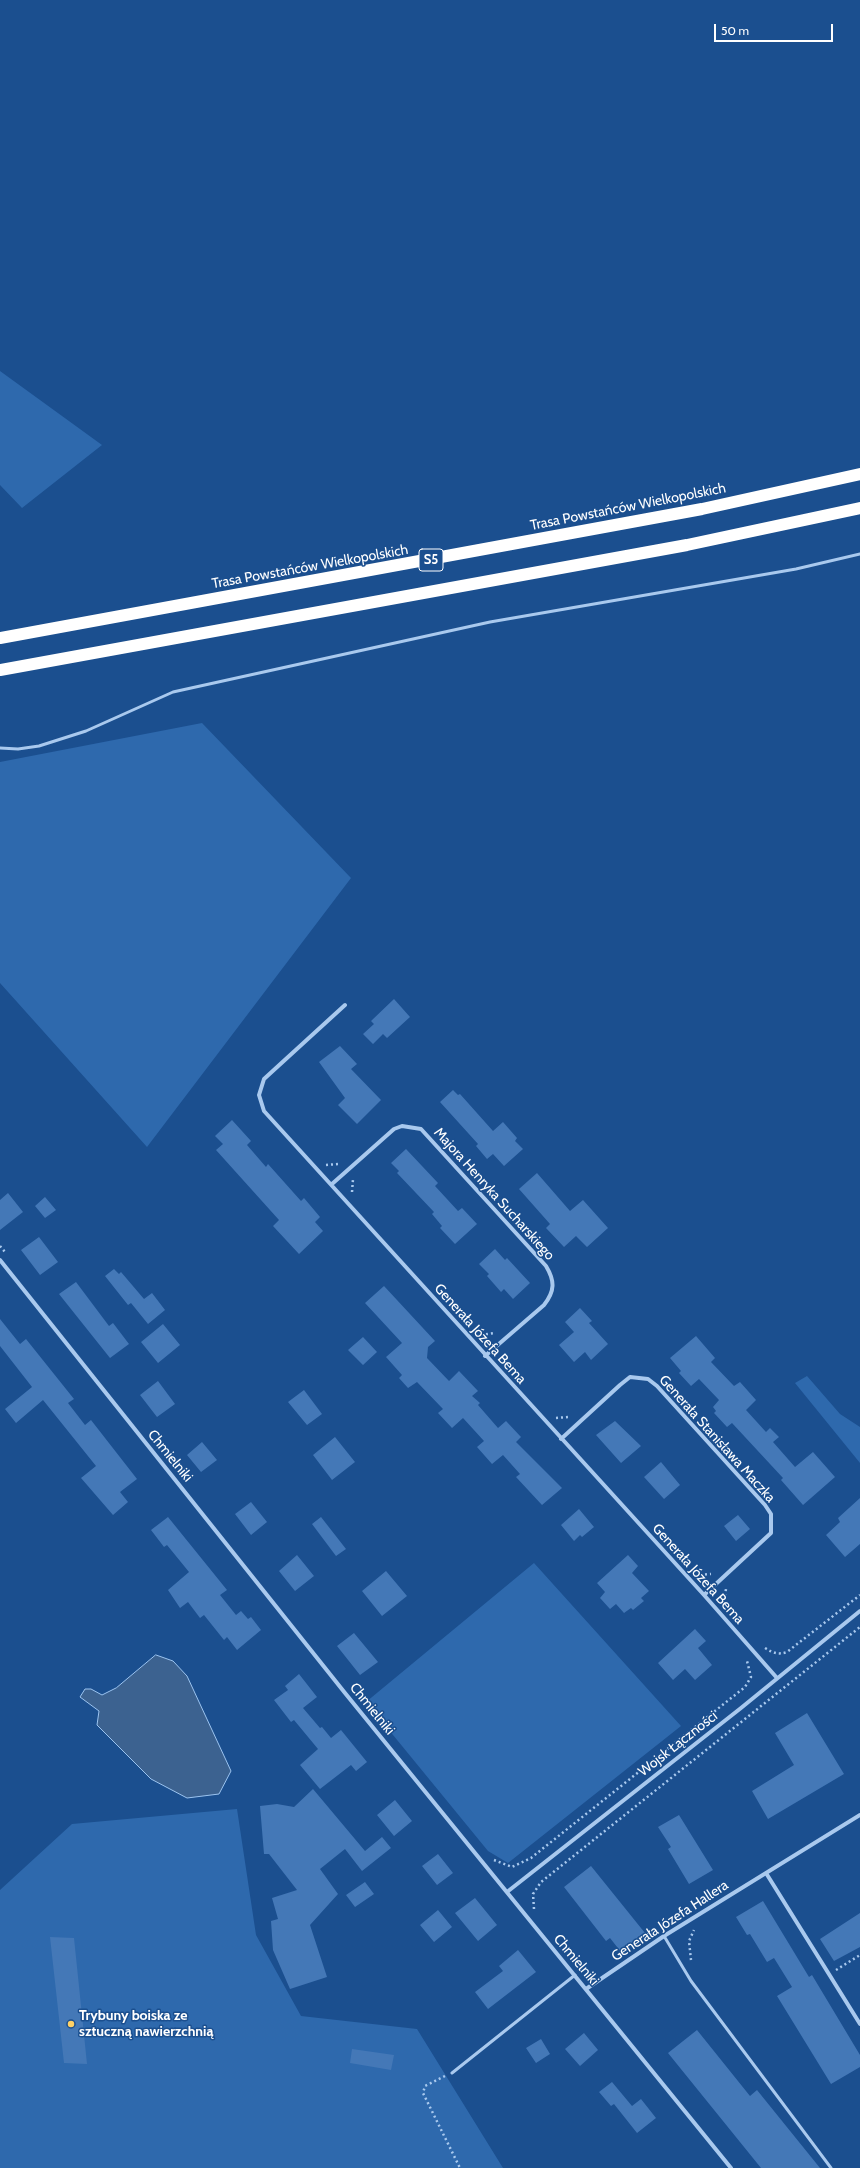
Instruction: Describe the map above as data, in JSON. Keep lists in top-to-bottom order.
{
  "streets": {
    "highway": ["Trasa Powstańców Wielkopolskich", "S5"],
    "street": [
      "Majora Henryka Sucharskiego",
      "Generała Józefa Bema",
      "Generała Stanisława Maczka",
      "Chmielniki",
      "Wojsk Łączności",
      "Generała Józefa Hallera"
    ]
  },
  "crossings": [
    ["Majora Henryka Sucharskiego", "Generała Józefa Bema"],
    ["Generała Józefa Bema", "Generała Stanisława Maczka"],
    ["Generała Józefa Bema", "Wojsk Łączności"],
    ["Chmielniki", "Wojsk Łączności"],
    ["Chmielniki", "Generała Józefa Hallera"]
  ],
  "places": ["Trybuny boiska ze sztuczną nawierzchnią"],
  "scale_bar": "50 m"
}
